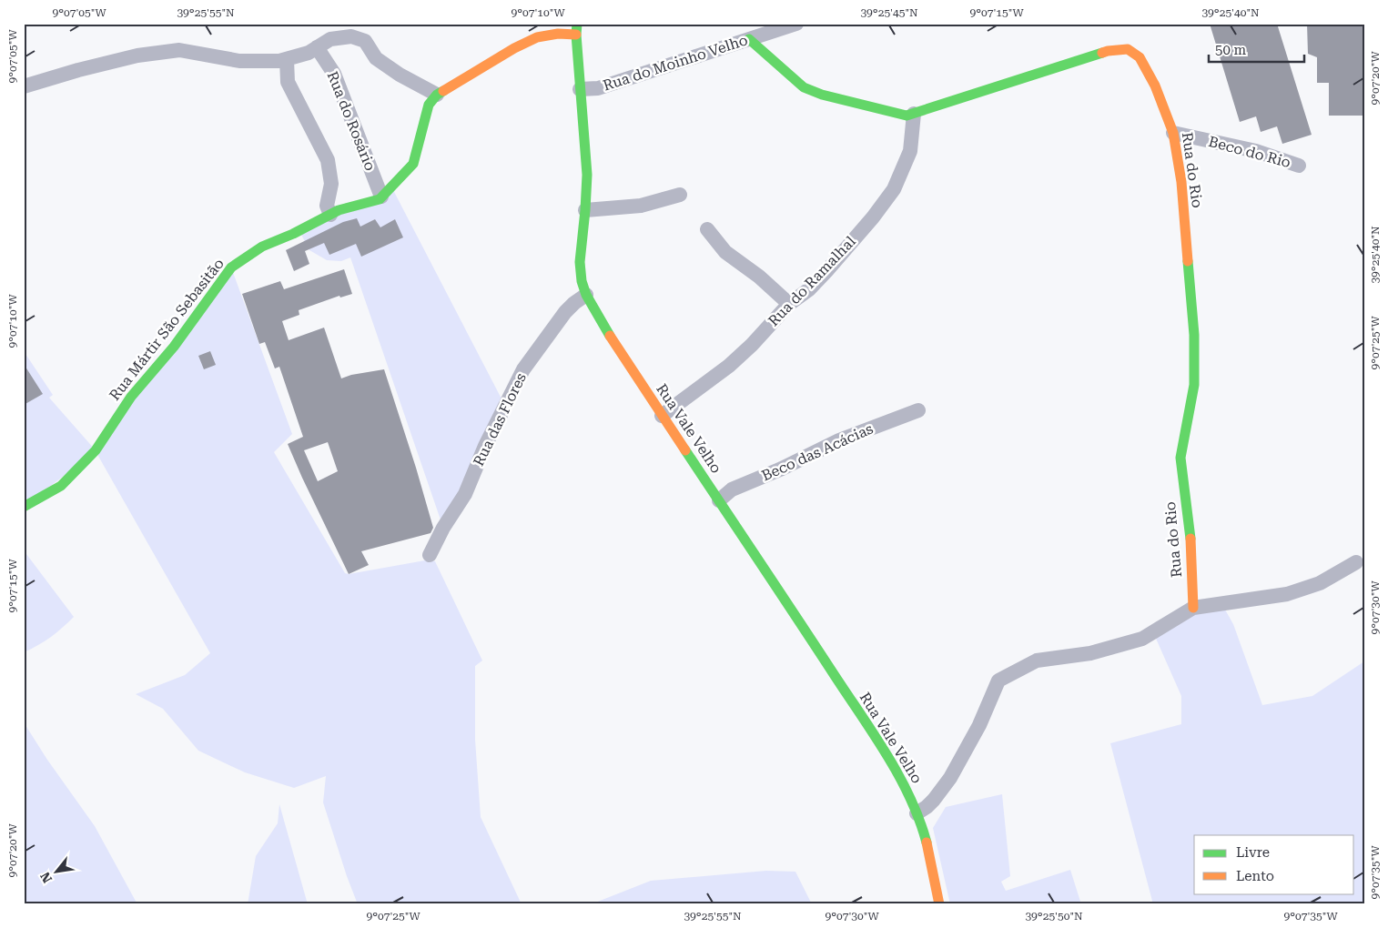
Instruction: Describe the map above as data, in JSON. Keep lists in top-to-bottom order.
{
  "streets": {
    "street": [
      "Rua do Moinho Velho",
      "Rua do Rosário",
      "Beco do Rio",
      "Rua do Rio",
      "Rua do Ramalhal",
      "Rua Mártir São Sebasitão",
      "Rua das Flores",
      "Rua Vale Velho",
      "Beco das Acácias"
    ]
  },
  "crossings": [
    ["Rua do Moinho Velho", "Rua do Rio"],
    ["Rua do Moinho Velho", "Rua Vale Velho"],
    ["Rua do Rosário", "Rua Mártir São Sebasitão"],
    ["Beco do Rio", "Rua do Rio"],
    ["Rua do Rio", "Rua do Ramalhal"],
    ["Rua do Ramalhal", "Rua Vale Velho"],
    ["Rua das Flores", "Rua Vale Velho"],
    ["Rua Vale Velho", "Beco das Acácias"]
  ],
  "legend": ["Livre", "Lento"],
  "scale_bar": "50 m",
  "north": "bottom left",
  "coordinates": [
    "9°07'05\"W",
    "39°25'55\"N",
    "9°07'10\"W",
    "39°25'45\"N",
    "9°07'15\"W",
    "39°25'40\"N",
    "9°07'20\"W",
    "9°07'25\"W",
    "9°07'30\"W",
    "9°07'35\"W",
    "39°25'50\"N"
  ]
}
